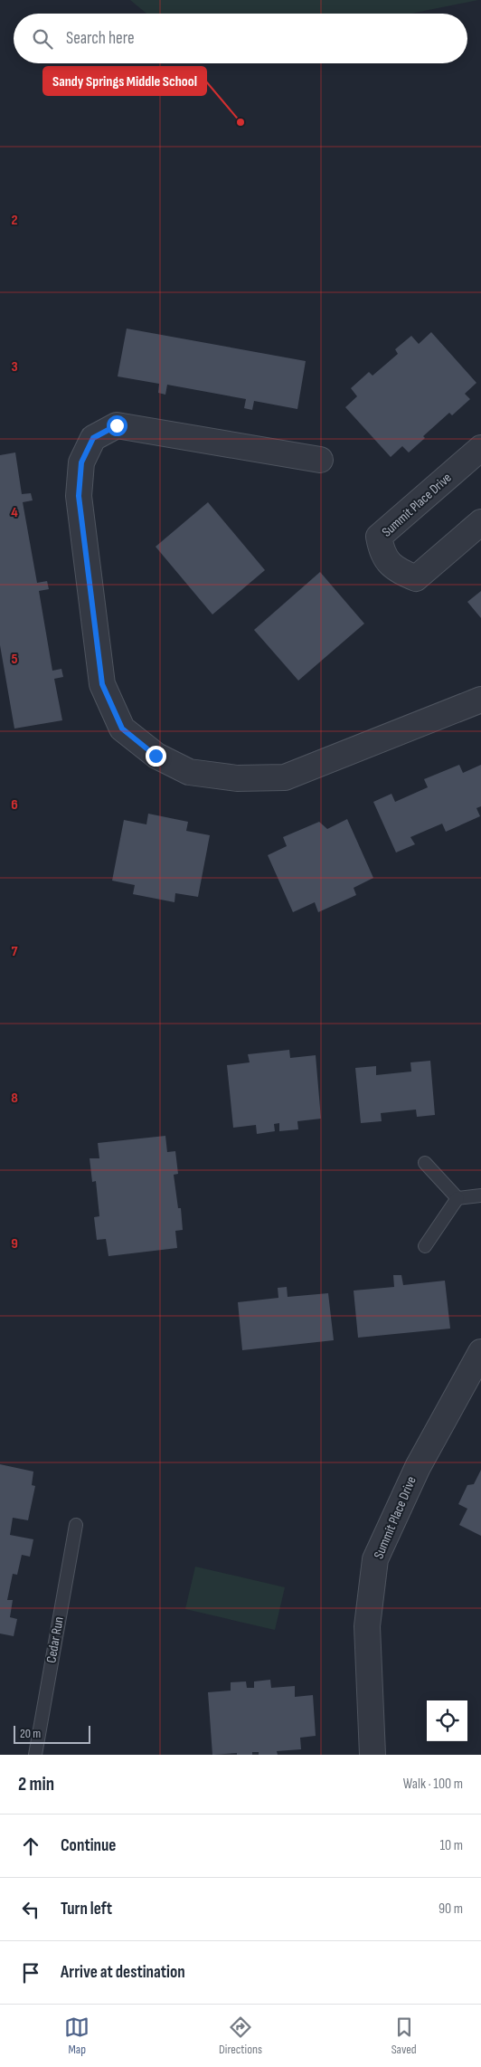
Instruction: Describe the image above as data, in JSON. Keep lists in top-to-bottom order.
{
  "streets": {
    "street": ["Summit Place Drive"],
    "lane": ["Cedar Run"]
  },
  "places": ["Sandy Springs Middle School"],
  "scale_bar": "20 m",
  "page": {
    "search": "Search here",
    "scale": "20 m",
    "heading": ["2 min", "Walk · 100 m"],
    "list": [
      ["Continue", "10 m"],
      ["Turn left", "90 m"],
      "Arrive at destination"
    ],
    "nav": ["Map", "Directions", "Saved"]
  },
  "grid": {
    "rows": [
      "2",
      "3",
      "4",
      "5",
      "6",
      "7",
      "8",
      "9"
    ]
  }
}
